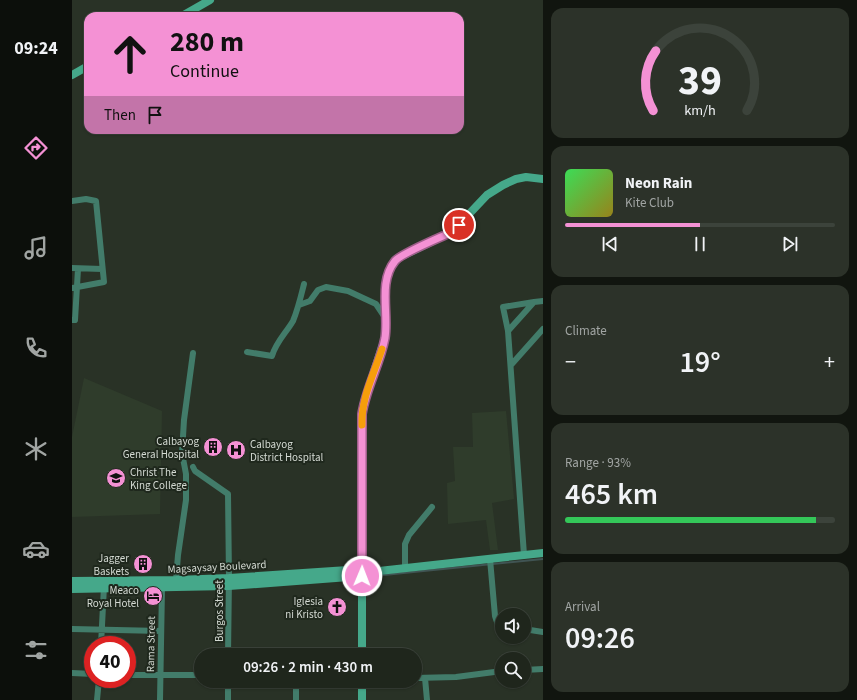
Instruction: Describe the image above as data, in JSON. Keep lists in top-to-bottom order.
{
  "streets": {
    "street": ["Magsaysay Boulevard", "Burgos Street", "Rama Street"]
  },
  "crossings": [
    ["Magsaysay Boulevard", "Burgos Street"],
    ["Magsaysay Boulevard", "Rama Street"]
  ],
  "places": {
    "building": ["Calbayog General Hospital", "Jagger Baskets"],
    "hospital": ["Calbayog District Hospital"],
    "school or university": ["Christ The King College"],
    "hotel": ["Meaco Royal Hotel"],
    "church": ["Iglesia ni Kristo"]
  },
  "page": {
    "tabs": "09:24",
    "turn": ["280 m", "Continue"],
    "then": "Then",
    "song": ["Neon Rain", "Kite Club"],
    "tile": [
      "Climate",
      ["Range · 93%", "465 km"],
      ["Arrival", "09:26"]
    ],
    "heat": ["−", "19°", "+"],
    "limit": "40",
    "trip": "09:26 · 2 min · 430 m",
    "gauge": ["39", "km/h"]
  }
}
